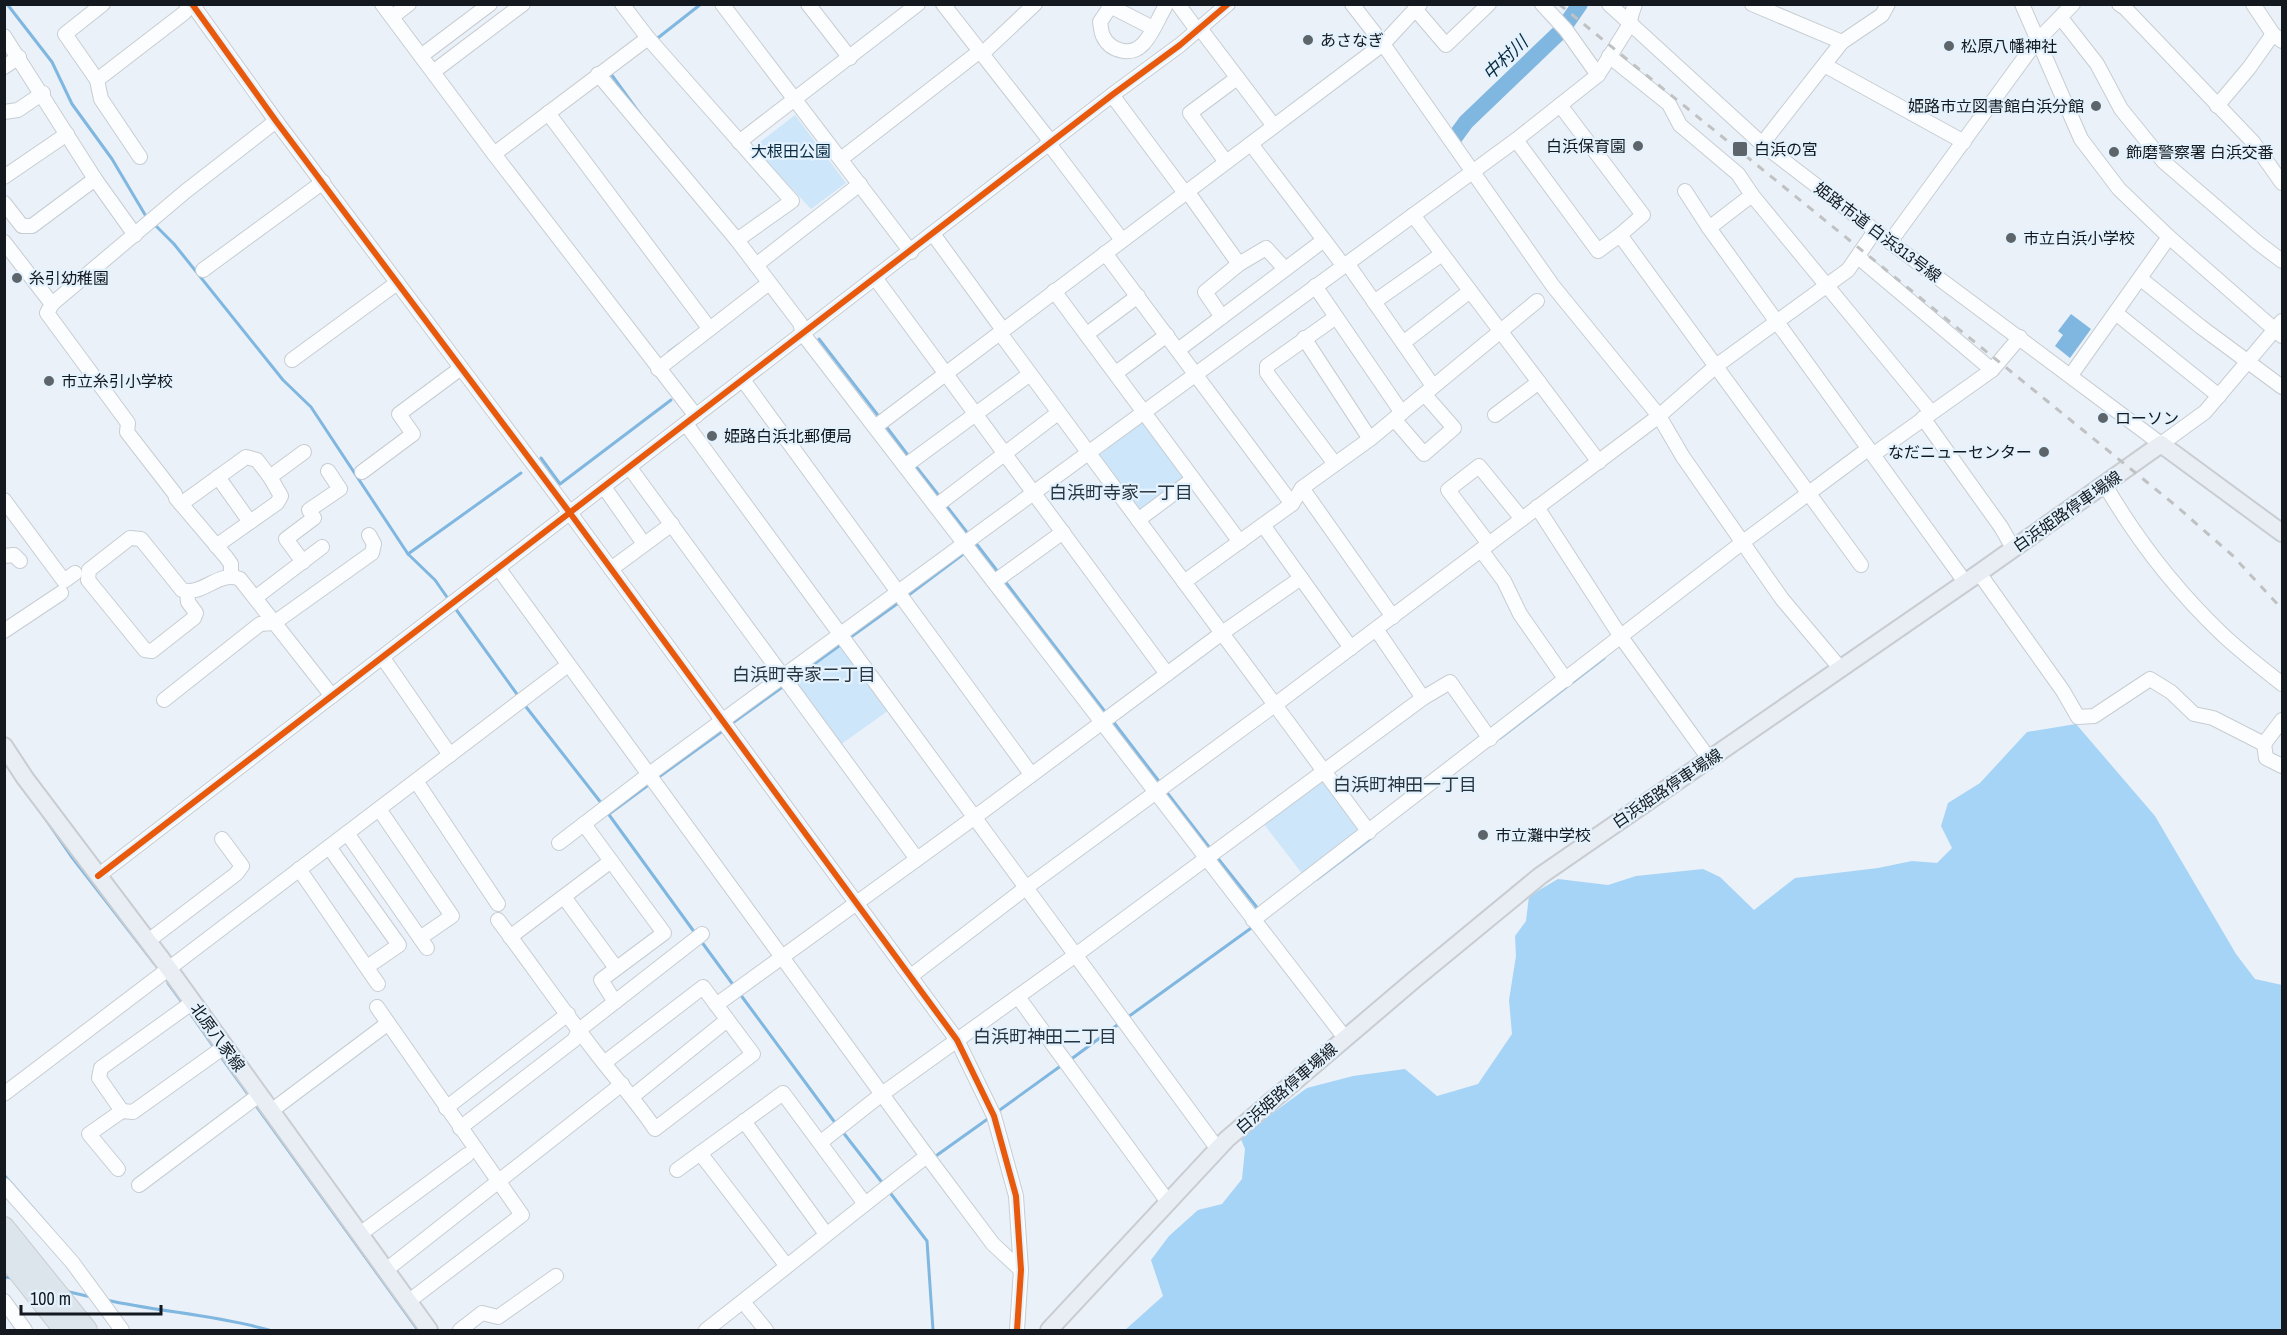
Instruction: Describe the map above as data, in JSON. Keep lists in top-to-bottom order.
{
  "streets": {
    "main road": ["白浜姫路停車場線", "北原八家線"],
    "street": ["姫路市道 白浜313号線"]
  },
  "crossings": [
    ["姫路市道 白浜313号線", "白浜姫路停車場線"]
  ],
  "districts": [
    "白浜町寺家一丁目",
    "白浜町寺家二丁目",
    "白浜町神田一丁目",
    "白浜町神田二丁目"
  ],
  "water": ["中村川"],
  "parks": ["大根田公園"],
  "places": {
    "other": [
      "あさなぎ",
      "松原八幡神社",
      "姫路市立図書館白浜分館",
      "白浜保育園",
      "飾磨警察署 白浜交番",
      "市立白浜小学校",
      "糸引幼稚園",
      "市立糸引小学校",
      "ローソン",
      "姫路白浜北郵便局",
      "なだニューセンター",
      "市立灘中学校"
    ],
    "transit": ["白浜の宮"]
  },
  "scale_bar": "100 m"
}
